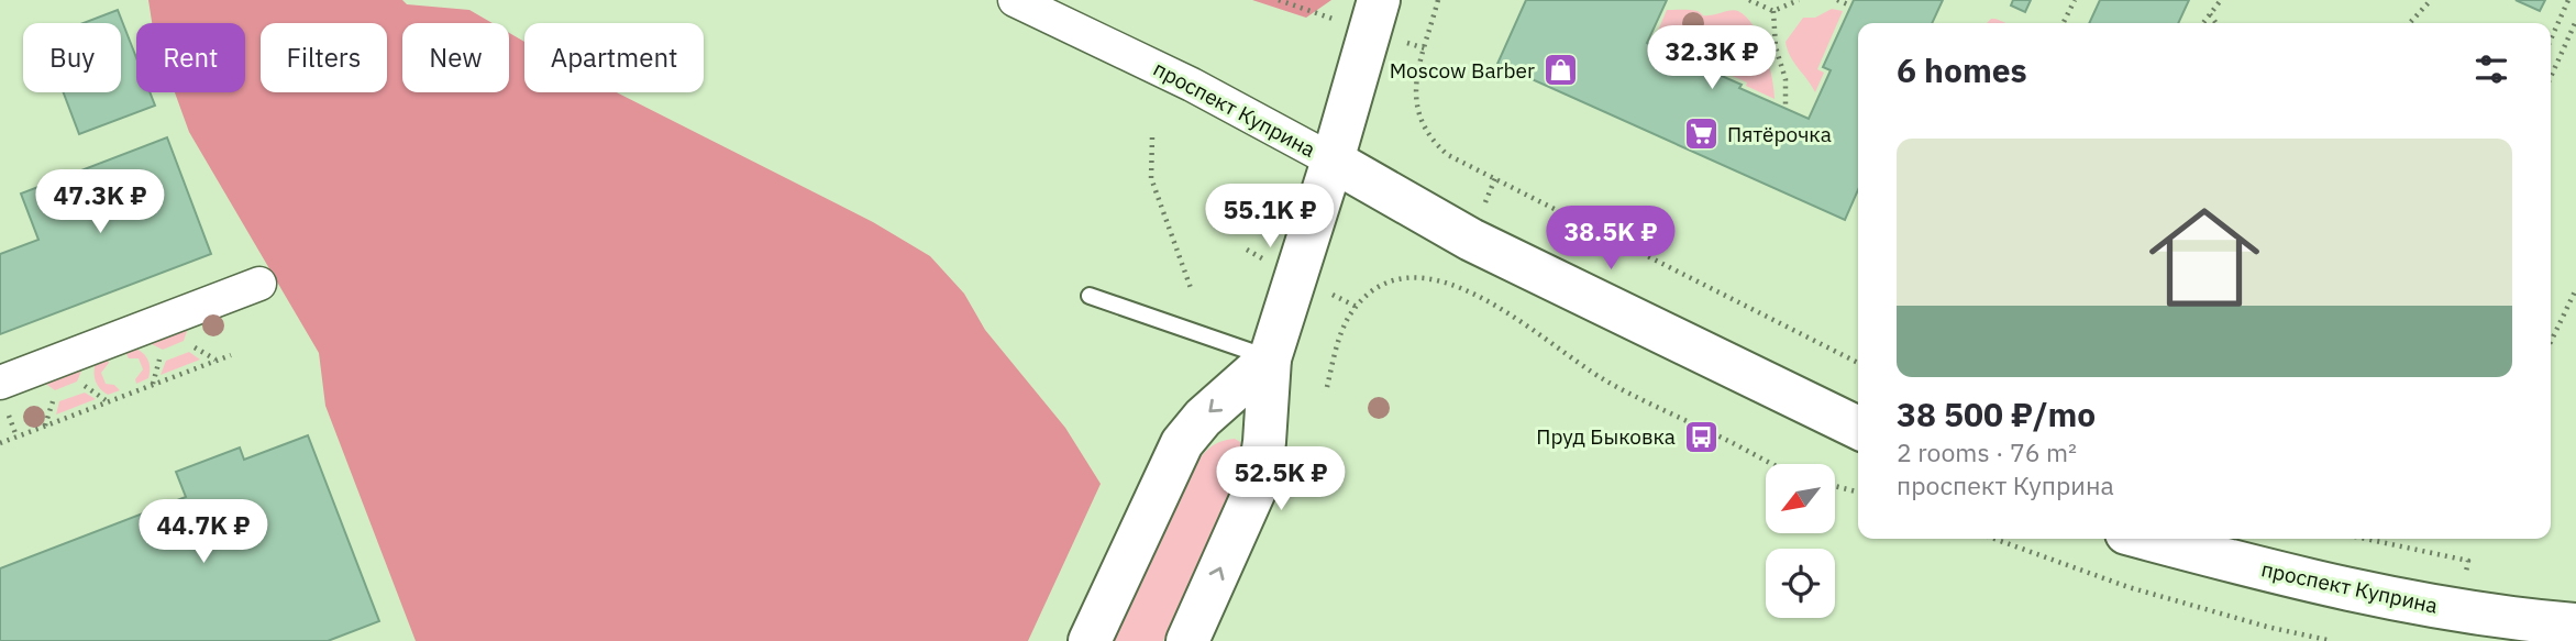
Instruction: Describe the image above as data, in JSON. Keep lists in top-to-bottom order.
{
  "streets": {
    "street": ["проспект Куприна"]
  },
  "places": {
    "shop": ["Moscow Barber"],
    "supermarket": ["Пятёрочка"],
    "bus stop": ["Пруд Быковка"]
  },
  "north": "bottom left",
  "page": {
    "chip": [
      "Buy",
      "Rent",
      "Filters",
      "New",
      "Apartment"
    ],
    "heading": "6 homes",
    "price": [
      "32.3K ₽",
      "47.3K ₽",
      "55.1K ₽",
      "38.5K ₽",
      "52.5K ₽",
      "44.7K ₽"
    ],
    "list": [
      {
        "name": "38 500 ₽/mo",
        "note": "2 rooms · 76 m² · проспект Куприна"
      }
    ]
  }
}
